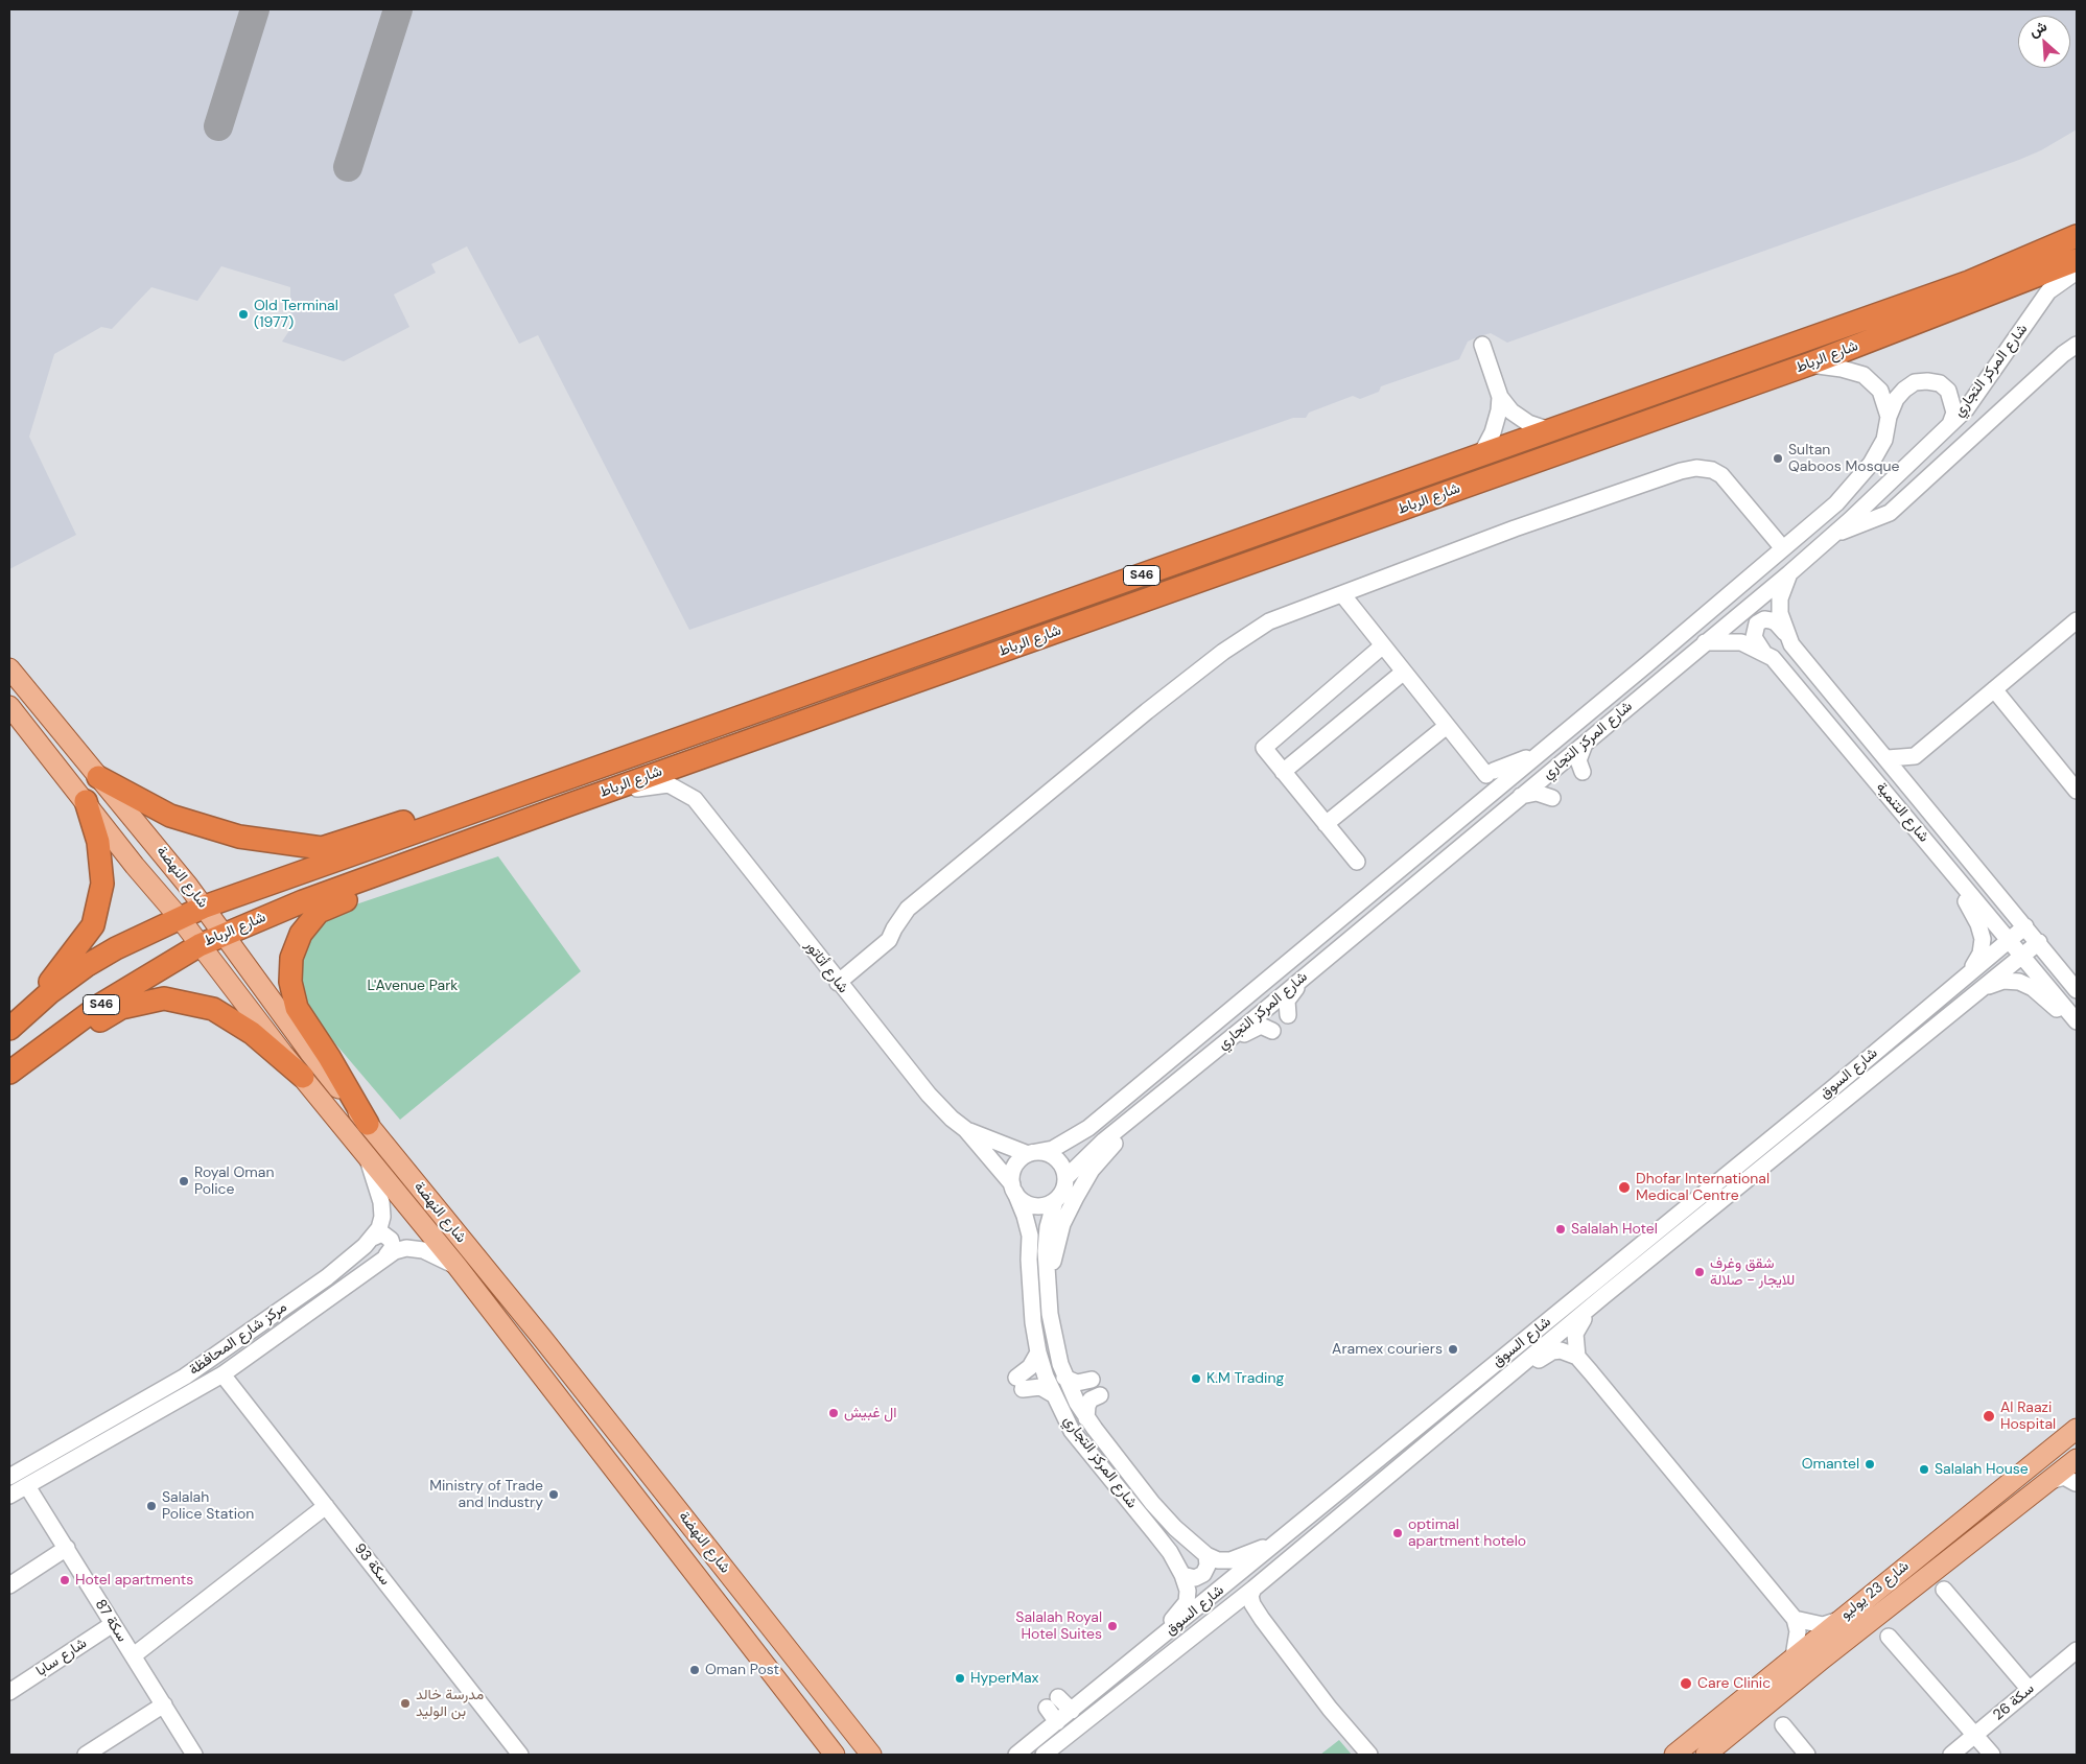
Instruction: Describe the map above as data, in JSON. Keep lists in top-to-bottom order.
{
  "streets": {
    "highway": ["شارع الرباط", "S46"],
    "main road": ["شارع النهضة", "شارع 23 يوليو"],
    "street": [
      "شارع المركز التجاري",
      "شارع التنمية",
      "شارع أتاتور",
      "شارع السوق",
      "مركز شارع المحافظة",
      "سكة 93",
      "سكة 87",
      "شارع سابا",
      "سكة 26"
    ]
  },
  "crossings": [
    ["شارع الرباط", "شارع النهضة"],
    ["شارع الرباط", "شارع أتاتور"],
    ["شارع المركز التجاري", "شارع التنمية"],
    ["شارع المركز التجاري", "شارع أتاتور"],
    ["شارع المركز التجاري", "شارع السوق"],
    ["شارع التنمية", "شارع السوق"],
    ["شارع النهضة", "مركز شارع المحافظة"],
    ["مركز شارع المحافظة", "سكة 93"],
    ["مركز شارع المحافظة", "سكة 87"],
    ["سكة 87", "شارع سابا"]
  ],
  "parks": ["L'Avenue Park"],
  "places": [
    "Old Terminal (1977)",
    "Sultan Qaboos Mosque",
    "Royal Oman Police",
    "Dhofar International Medical Centre",
    "Salalah Hotel",
    "شقق وغرف للايجار - صلالة",
    "Aramex couriers",
    "K.M Trading",
    "ال غبيش",
    "Al Raazi Hospital",
    "Omantel",
    "Salalah House",
    "Ministry of Trade and Industry",
    "Salalah Police Station",
    "optimal apartment hotelo",
    "Hotel apartments",
    "Salalah Royal Hotel Suites",
    "Oman Post",
    "HyperMax",
    "Care Clinic",
    "مدرسة خالد بن الوليد"
  ],
  "north": "top left"
}
